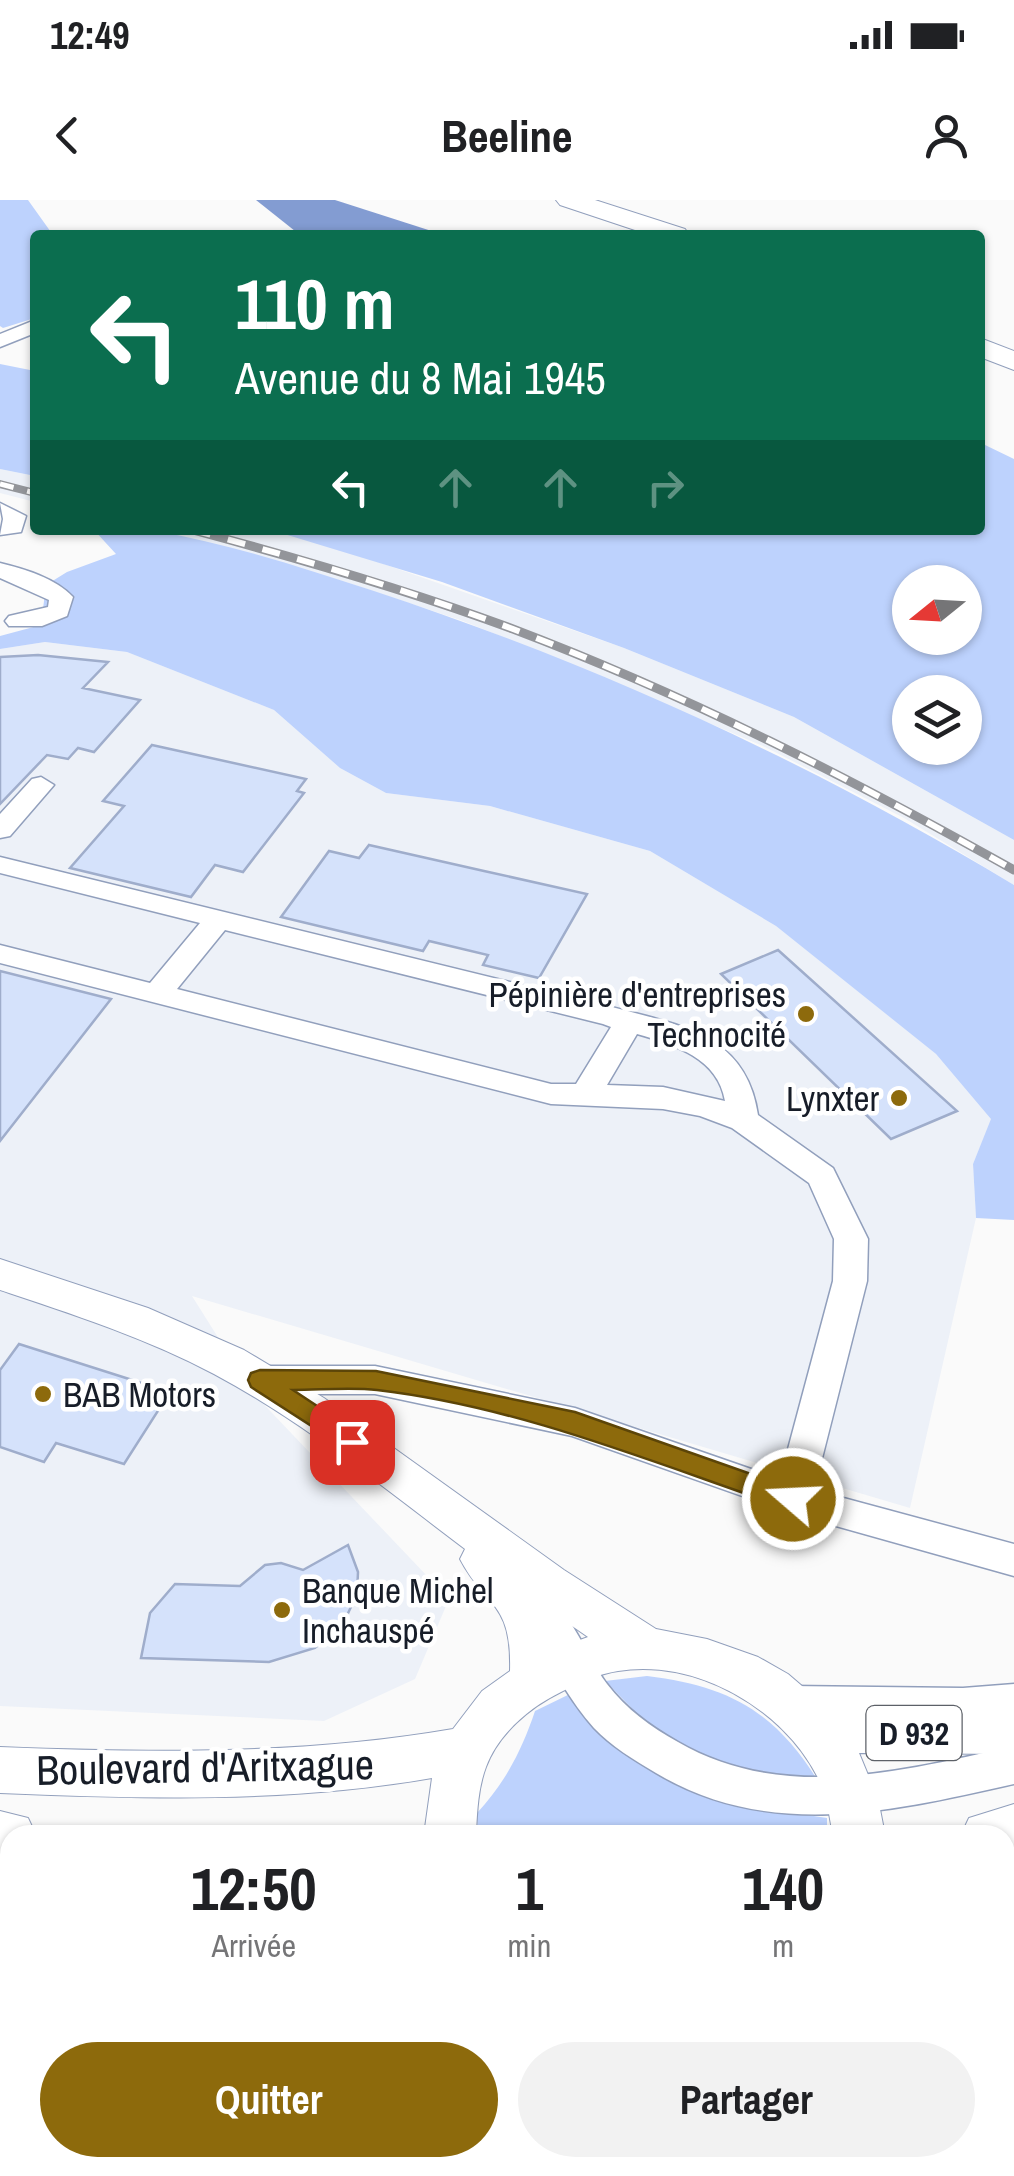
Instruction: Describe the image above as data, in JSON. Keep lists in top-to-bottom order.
{
  "streets": {
    "main road": ["D 932", "Boulevard d'Aritxague"]
  },
  "places": [
    "Pépinière d'entreprises Technocité",
    "Lynxter",
    "BAB Motors",
    "Banque Michel Inchauspé"
  ],
  "north": "left",
  "page": {
    "status": "12:49",
    "header": "Beeline",
    "turn": ["110 m", "Avenue du 8 Mai 1945"],
    "eta": [
      "12:50",
      "Arrivée",
      "1",
      "min",
      "140",
      "m"
    ],
    "buttons": ["Quitter", "Partager"]
  }
}
